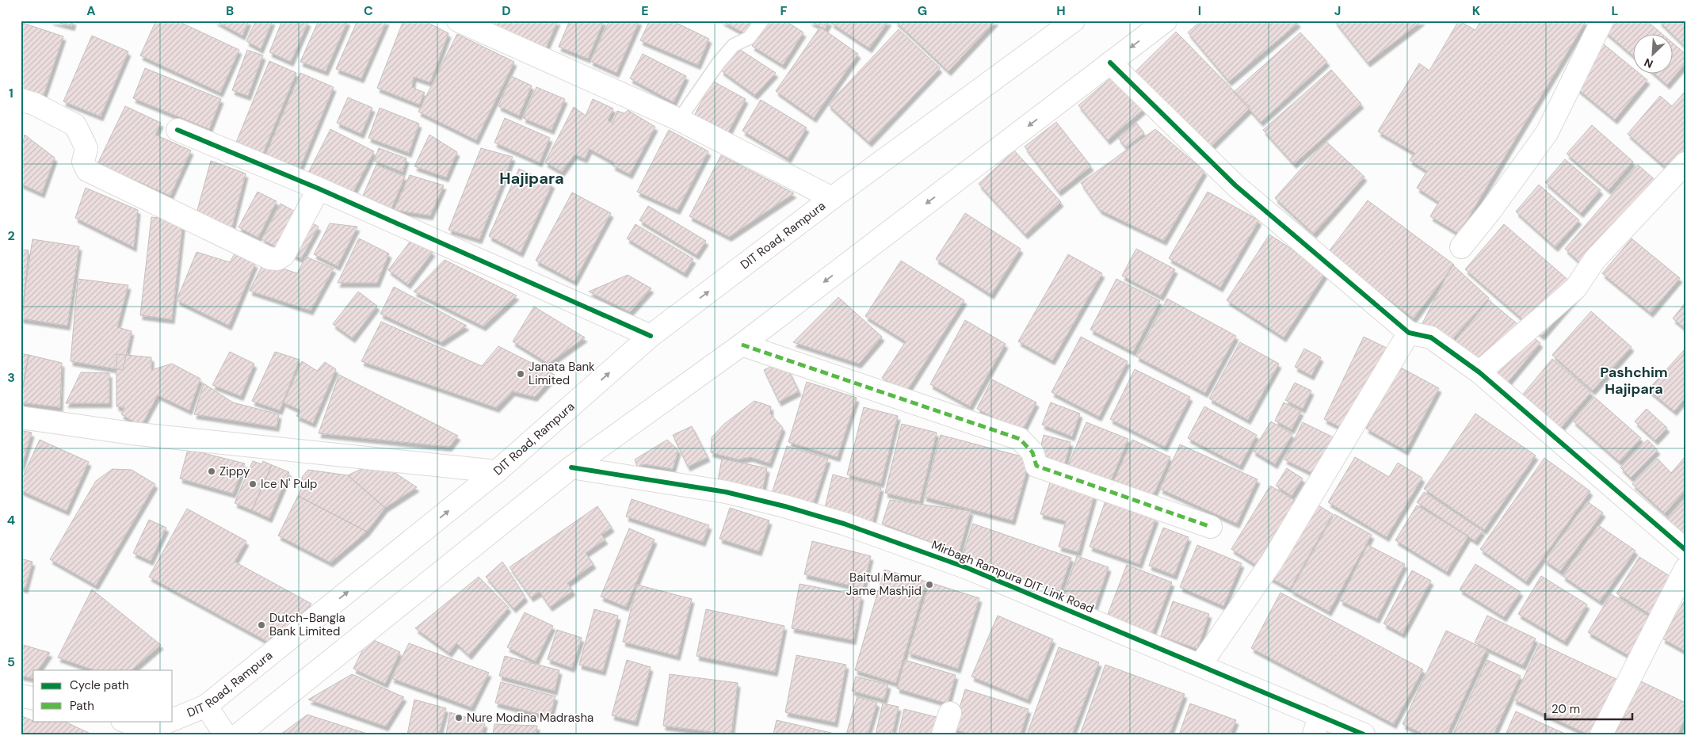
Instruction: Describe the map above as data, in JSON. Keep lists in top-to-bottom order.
{
  "streets": {
    "street": ["DIT Road, Rampura", "Mirbagh Rampura DIT Link Road"]
  },
  "districts": ["Hajipara", "Pashchim Hajipara"],
  "places": [
    "Janata Bank Limited",
    "Zippy",
    "Ice N' Pulp",
    "Baitul Mamur Jame Mashjid",
    "Dutch-Bangla Bank Limited",
    "Nure Modina Madrasha"
  ],
  "legend": ["Cycle path", "Path"],
  "scale_bar": "20 m",
  "north": "bottom left",
  "grid": {
    "columns": [
      "A",
      "B",
      "C",
      "D",
      "E",
      "F",
      "G",
      "H",
      "I",
      "J",
      "K",
      "L"
    ],
    "rows": [
      "1",
      "2",
      "3",
      "4",
      "5"
    ]
  }
}
